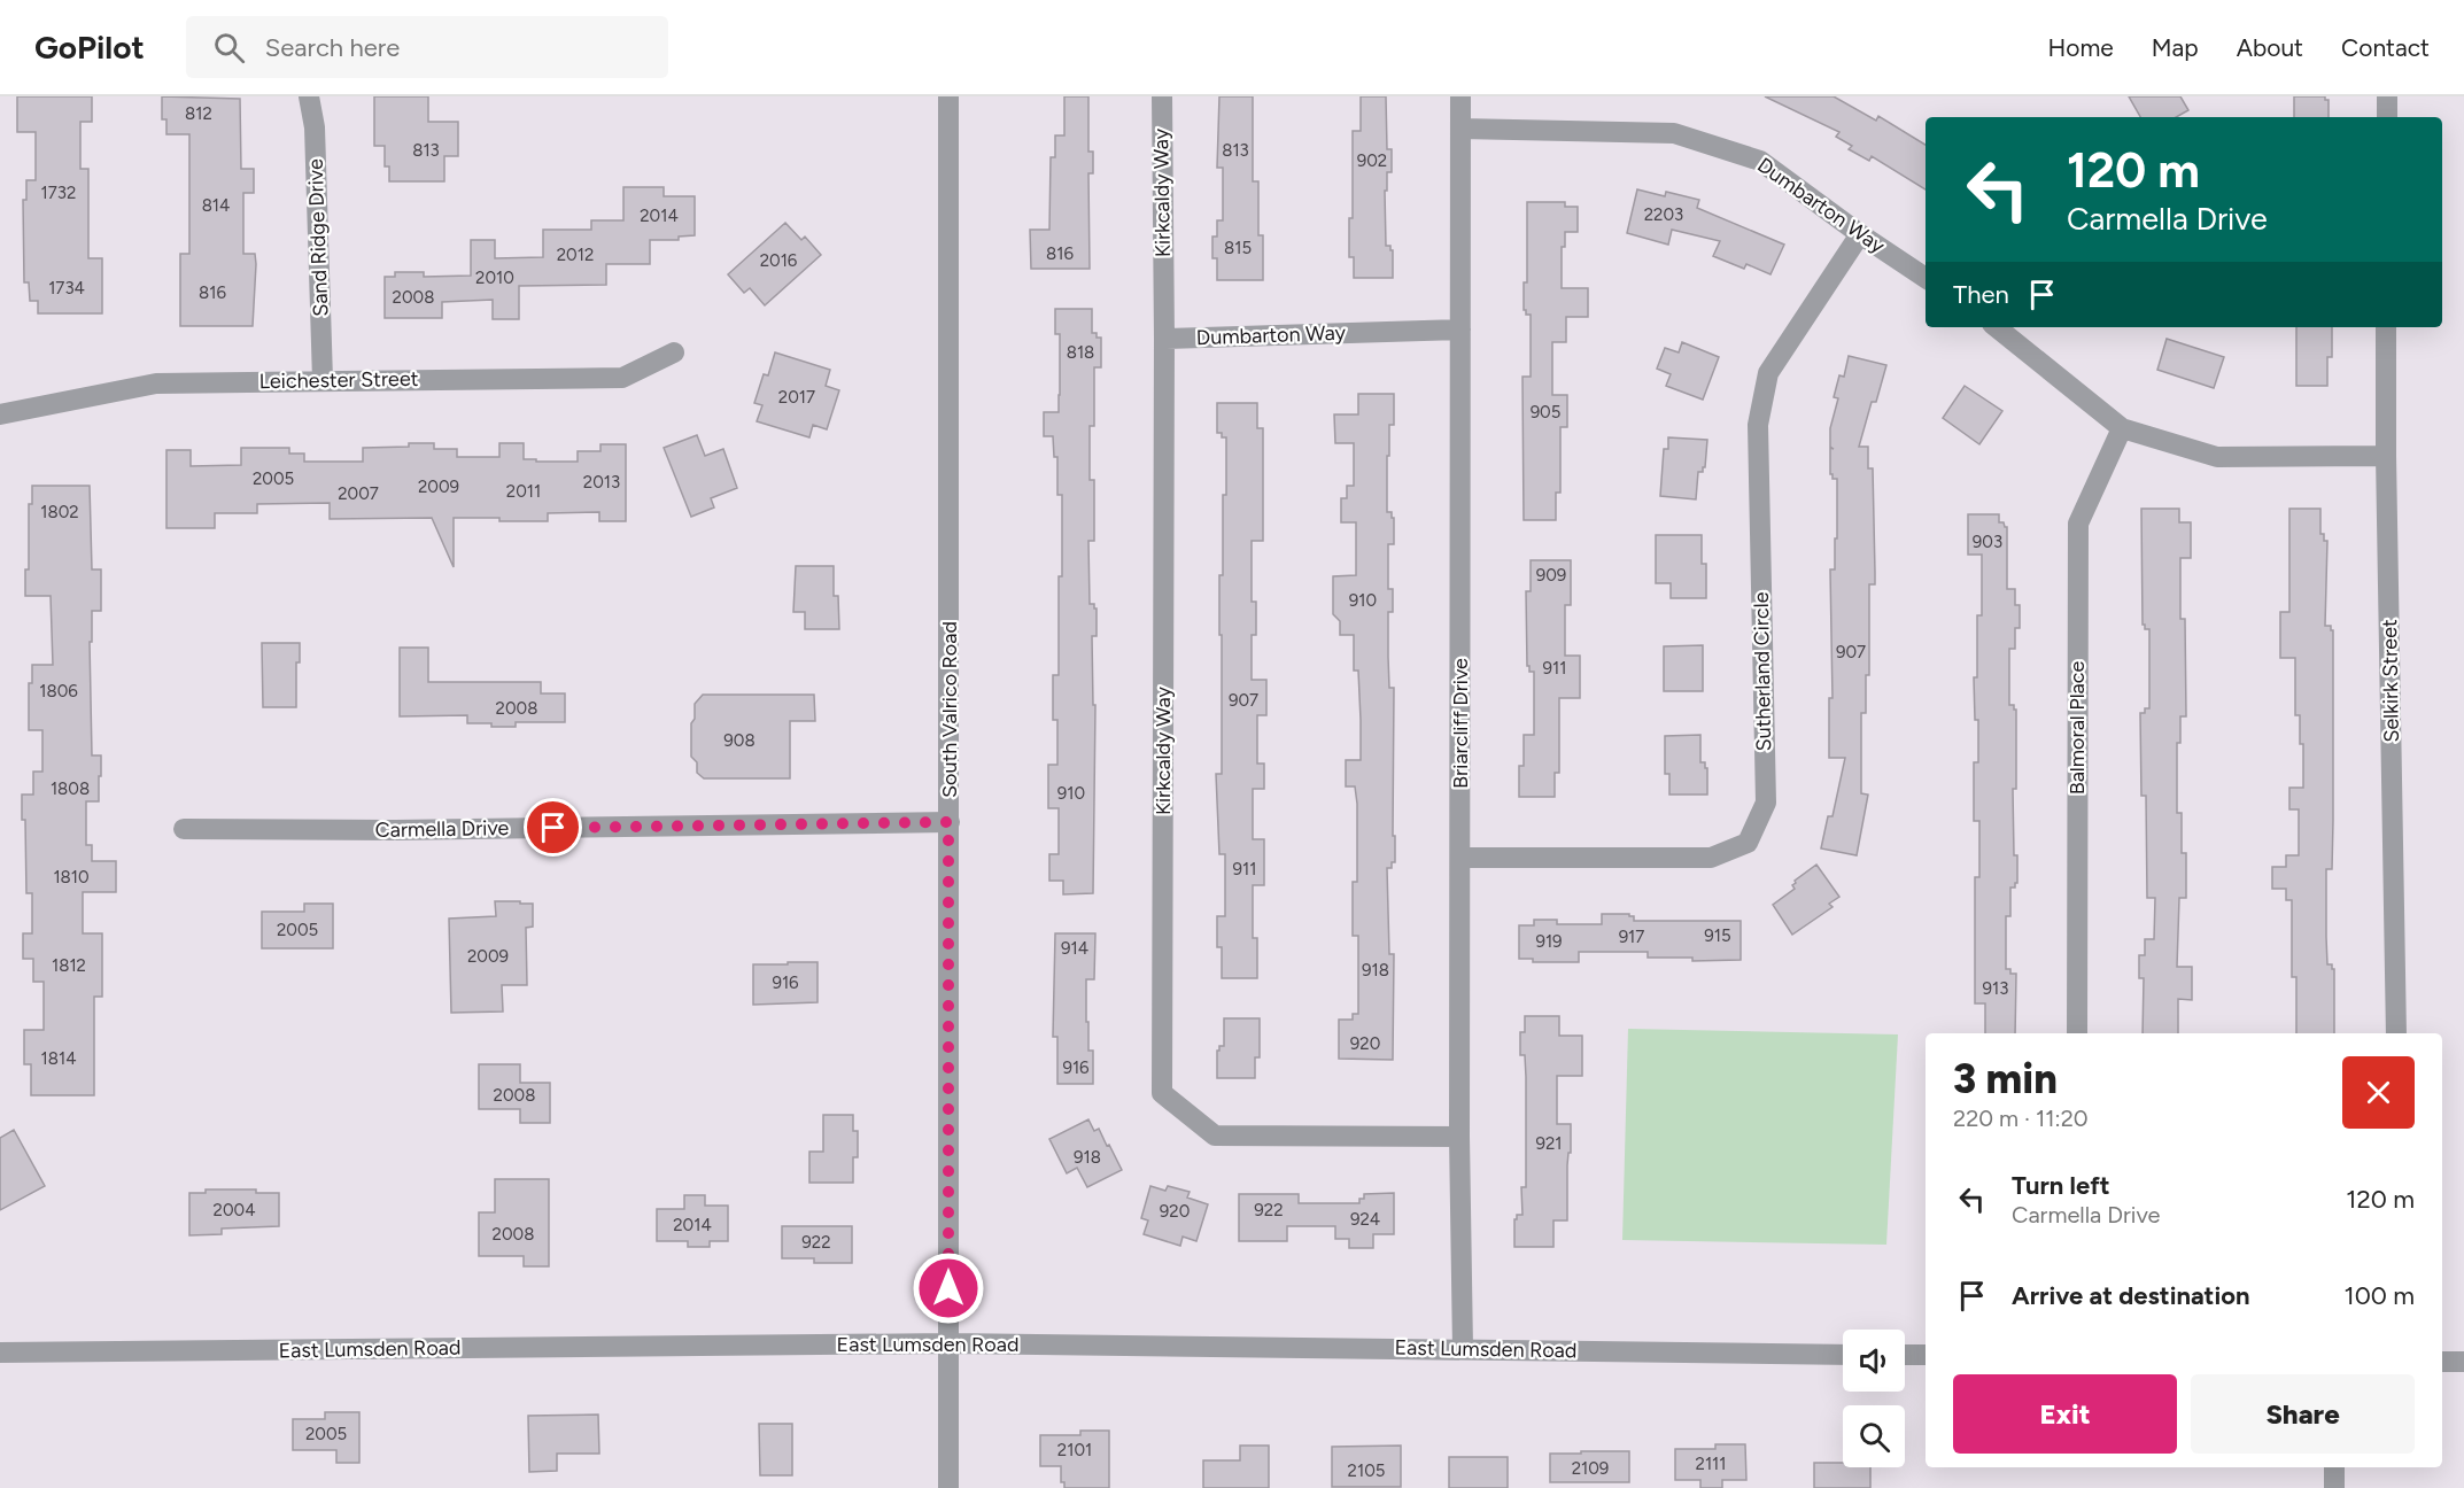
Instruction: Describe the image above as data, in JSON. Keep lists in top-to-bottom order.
{
  "streets": {
    "street": [
      "Kirkcaldy Way",
      "Dumbarton Way",
      "Sand Ridge Drive",
      "Leichester Street",
      "Sutherland Circle",
      "Selkirk Street",
      "South Valrico Road",
      "Briarcliff Drive",
      "Balmoral Place",
      "Carmella Drive",
      "East Lumsden Road"
    ]
  },
  "crossings": [
    ["Kirkcaldy Way", "Dumbarton Way"],
    ["Kirkcaldy Way", "Briarcliff Drive"],
    ["Dumbarton Way", "Sutherland Circle"],
    ["Dumbarton Way", "Briarcliff Drive"],
    ["Sand Ridge Drive", "Leichester Street"],
    ["Sutherland Circle", "Briarcliff Drive"],
    ["South Valrico Road", "Carmella Drive"],
    ["South Valrico Road", "East Lumsden Road"],
    ["Briarcliff Drive", "East Lumsden Road"]
  ],
  "house_numbers": [
    "812",
    "813",
    "813",
    "902",
    "1732",
    "814",
    "2203",
    "2014",
    "815",
    "816",
    "2012",
    "2016",
    "2010",
    "1734",
    "816",
    "2008",
    "818",
    "2017",
    "905",
    "2005",
    "2013",
    "2009",
    "2011",
    "2007",
    "1802",
    "903",
    "909",
    "910",
    "907",
    "911",
    "1806",
    "907",
    "2008",
    "908",
    "1808",
    "910",
    "911",
    "1810",
    "2005",
    "915",
    "917",
    "919",
    "914",
    "2009",
    "1812",
    "918",
    "916",
    "913",
    "920",
    "1814",
    "916",
    "2008",
    "921",
    "918",
    "2004",
    "922",
    "920",
    "924",
    "2014",
    "2008",
    "922",
    "2005",
    "2101",
    "2111",
    "2109",
    "2105"
  ],
  "page": {
    "header": "GoPilot",
    "search": "Search here",
    "nav": [
      "Home",
      "Map",
      "About",
      "Contact"
    ],
    "turn": ["120 m", "Carmella Drive"],
    "then": "Then",
    "heading": ["3 min", "220 m · 11:20"],
    "list": [
      {
        "name": "Turn left",
        "note": "Carmella Drive",
        "value": "120 m"
      },
      {
        "name": "Arrive at destination",
        "value": "100 m"
      }
    ],
    "buttons": ["Exit", "Share"]
  }
}
